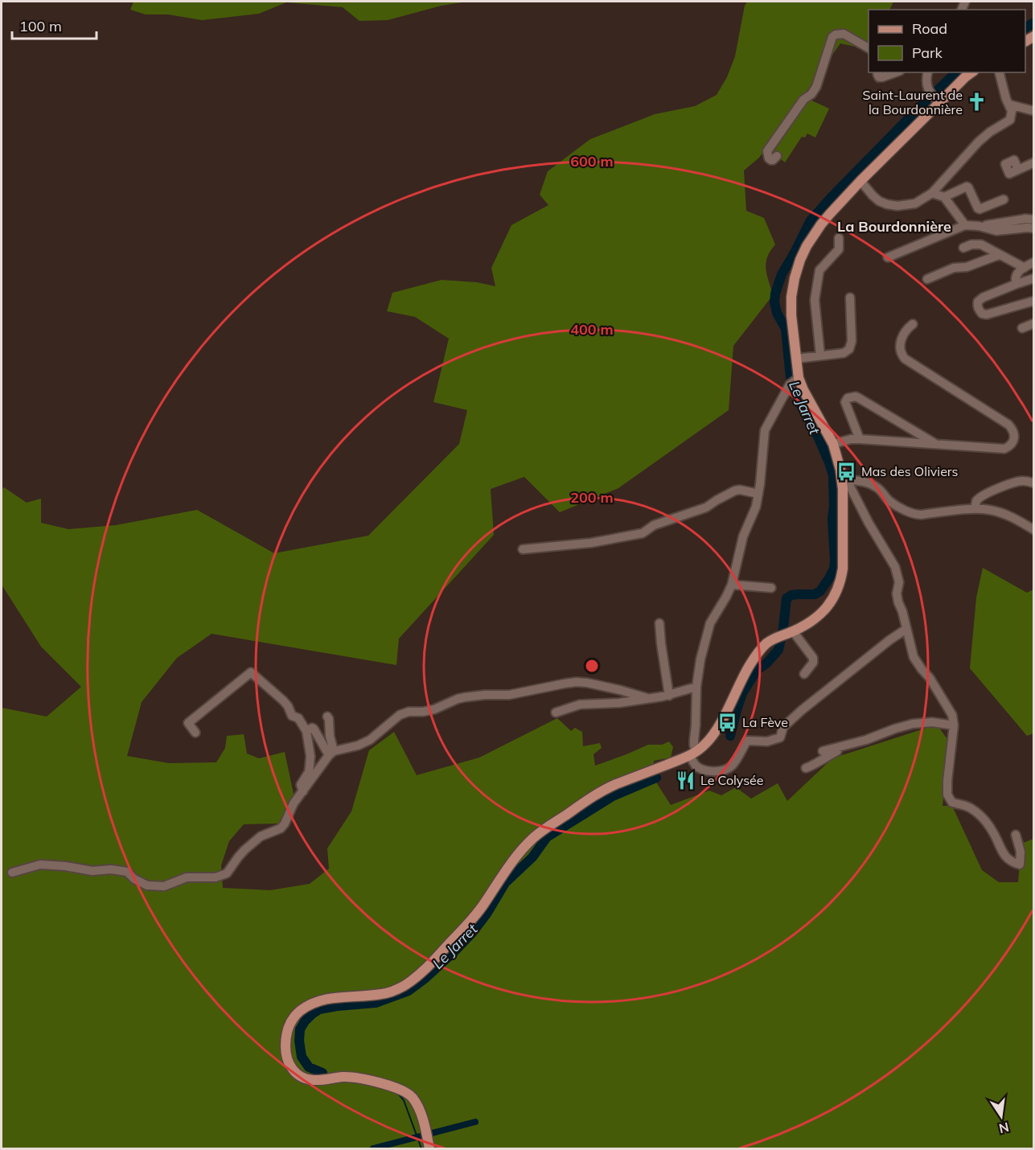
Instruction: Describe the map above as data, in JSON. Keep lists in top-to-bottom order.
{
  "districts": ["La Bourdonnière"],
  "water": ["Le Jarret"],
  "places": {
    "church": ["Saint-Laurent de la Bourdonnière"],
    "bus stop": ["Mas des Oliviers", "La Fève"],
    "restaurant": ["Le Colysée"]
  },
  "legend": ["Road", "Park"],
  "scale_bar": "100 m",
  "north": "bottom",
  "rings": ["600 m", "400 m", "200 m"]
}
